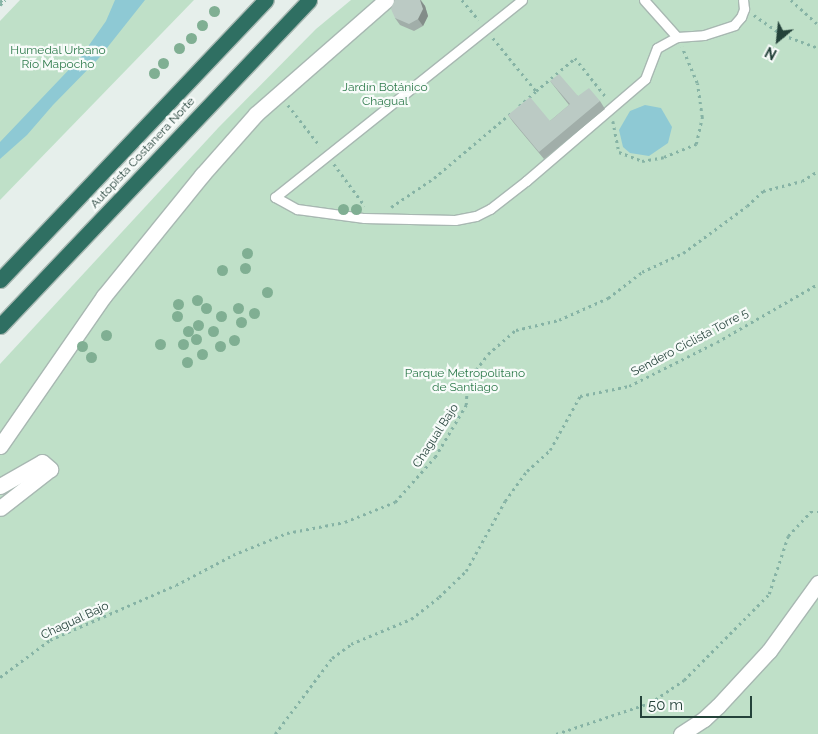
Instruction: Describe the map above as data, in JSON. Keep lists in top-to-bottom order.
{
  "streets": {
    "highway": ["Autopista Costanera Norte"],
    "path": ["Sendero Ciclista Torre 5", "Chagual Bajo"]
  },
  "parks": ["Humedal Urbano Río Mapocho", "Jardín Botánico Chagual", "Parque Metropolitano de Santiago"],
  "scale_bar": "50 m",
  "north": "bottom left"
}
